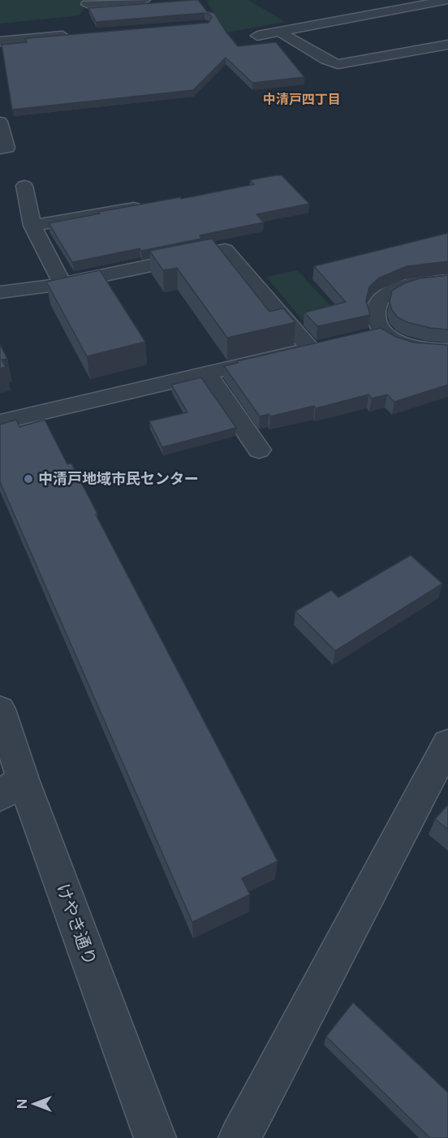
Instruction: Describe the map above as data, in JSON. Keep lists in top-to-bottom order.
{
  "streets": {
    "street": ["けやき通り"]
  },
  "districts": ["中清戸四丁目"],
  "places": ["中清戸地域市民センター"],
  "north": "left"
}
